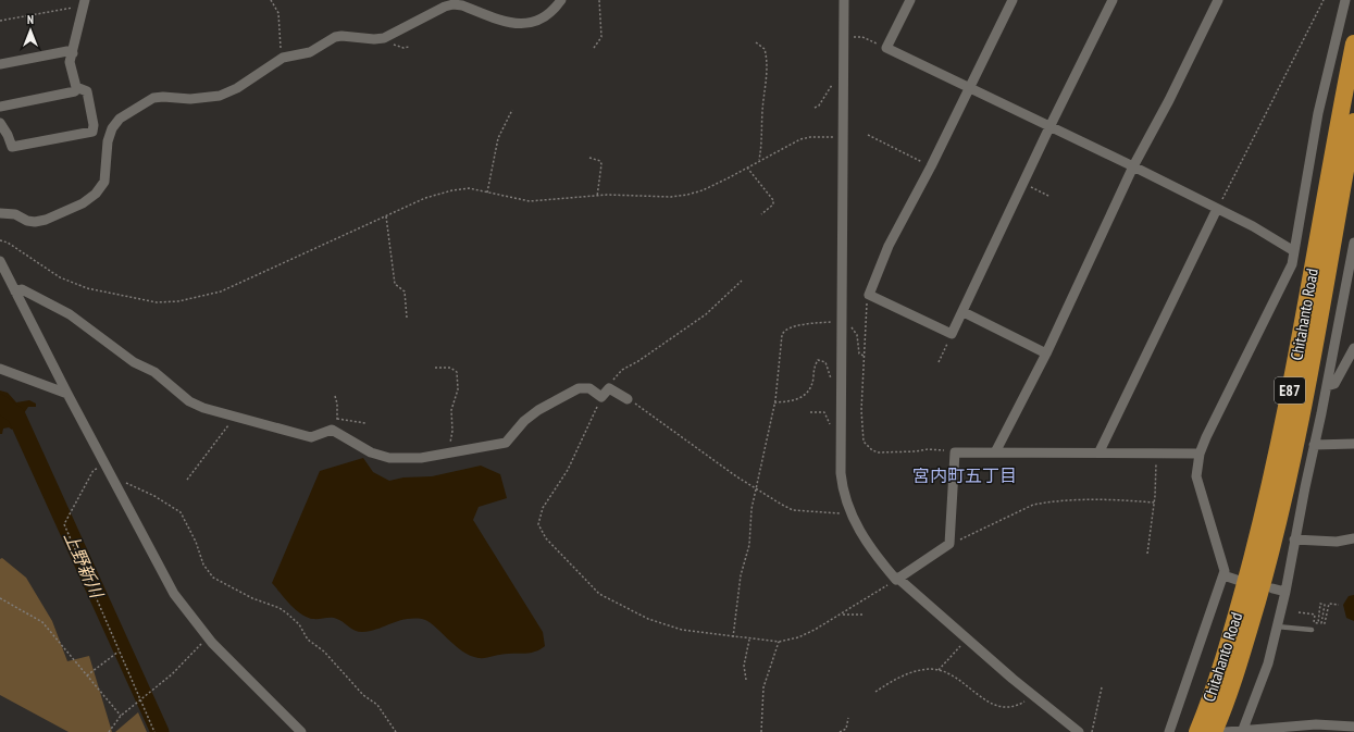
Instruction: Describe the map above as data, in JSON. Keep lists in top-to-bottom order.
{
  "streets": {
    "highway": ["Chitahanto Road", "E87"]
  },
  "districts": ["宮内町五丁目"],
  "water": ["上野新川"],
  "north": "top"
}
